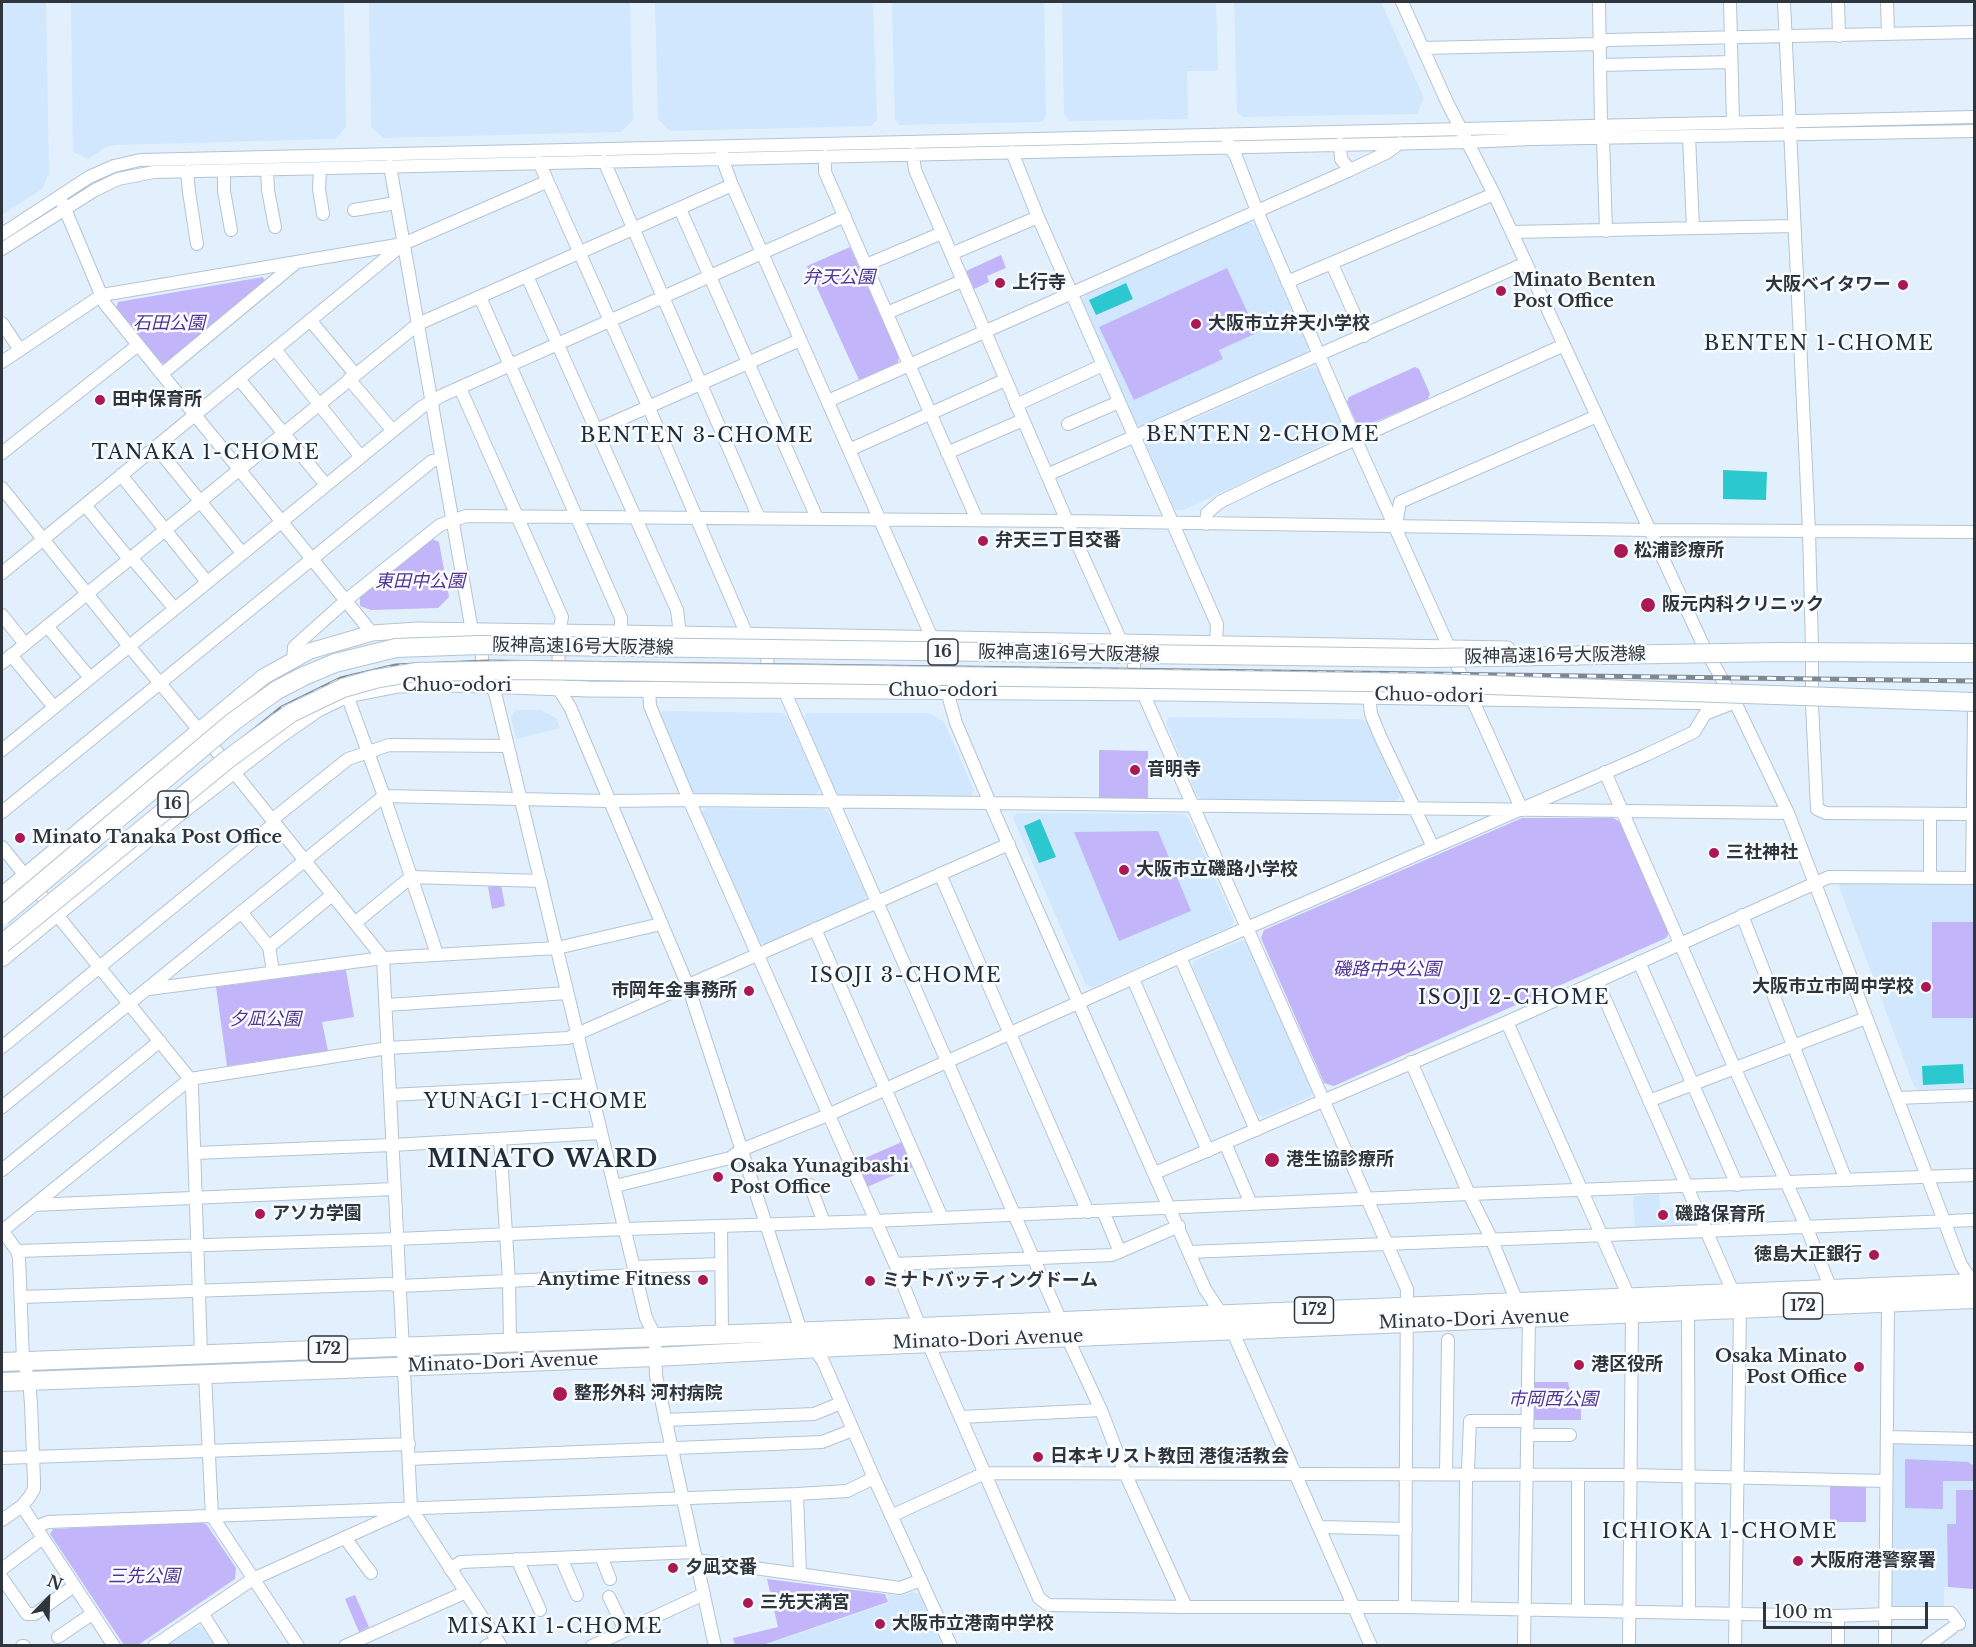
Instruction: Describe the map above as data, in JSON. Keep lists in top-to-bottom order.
{
  "streets": {
    "highway": [
      "阪神高速16号大阪港線",
      "16",
      "172",
      "Minato-Dori Avenue"
    ],
    "main road": ["Chuo-odori"]
  },
  "districts": [
    "BENTEN 1-CHOME",
    "BENTEN 2-CHOME",
    "BENTEN 3-CHOME",
    "TANAKA 1-CHOME",
    "ISOJI 3-CHOME",
    "ISOJI 2-CHOME",
    "YUNAGI 1-CHOME",
    "MINATO WARD",
    "ICHIOKA 1-CHOME",
    "MISAKI 1-CHOME"
  ],
  "parks": [
    "弁天公園",
    "石田公園",
    "東田中公園",
    "磯路中央公園",
    "夕凪公園",
    "市岡西公園",
    "三先公園"
  ],
  "places": [
    "上行寺",
    "大阪ベイタワー",
    "Minato Benten Post Office",
    "大阪市立弁天小学校",
    "田中保育所",
    "弁天三丁目交番",
    "松浦診療所",
    "阪元内科クリニック",
    "音明寺",
    "Minato Tanaka Post Office",
    "三社神社",
    "大阪市立磯路小学校",
    "大阪市立市岡中学校",
    "市岡年金事務所",
    "港生協診療所",
    "Osaka Yunagibashi Post Office",
    "アソカ学園",
    "磯路保育所",
    "徳島大正銀行",
    "Anytime Fitness",
    "ミナトバッティングドーム",
    "港区役所",
    "Osaka Minato Post Office",
    "整形外科 河村病院",
    "日本キリスト教団 港復活教会",
    "大阪府港警察署",
    "夕凪交番",
    "三先天満宮",
    "大阪市立港南中学校"
  ],
  "scale_bar": "100 m",
  "north": "top right"
}
